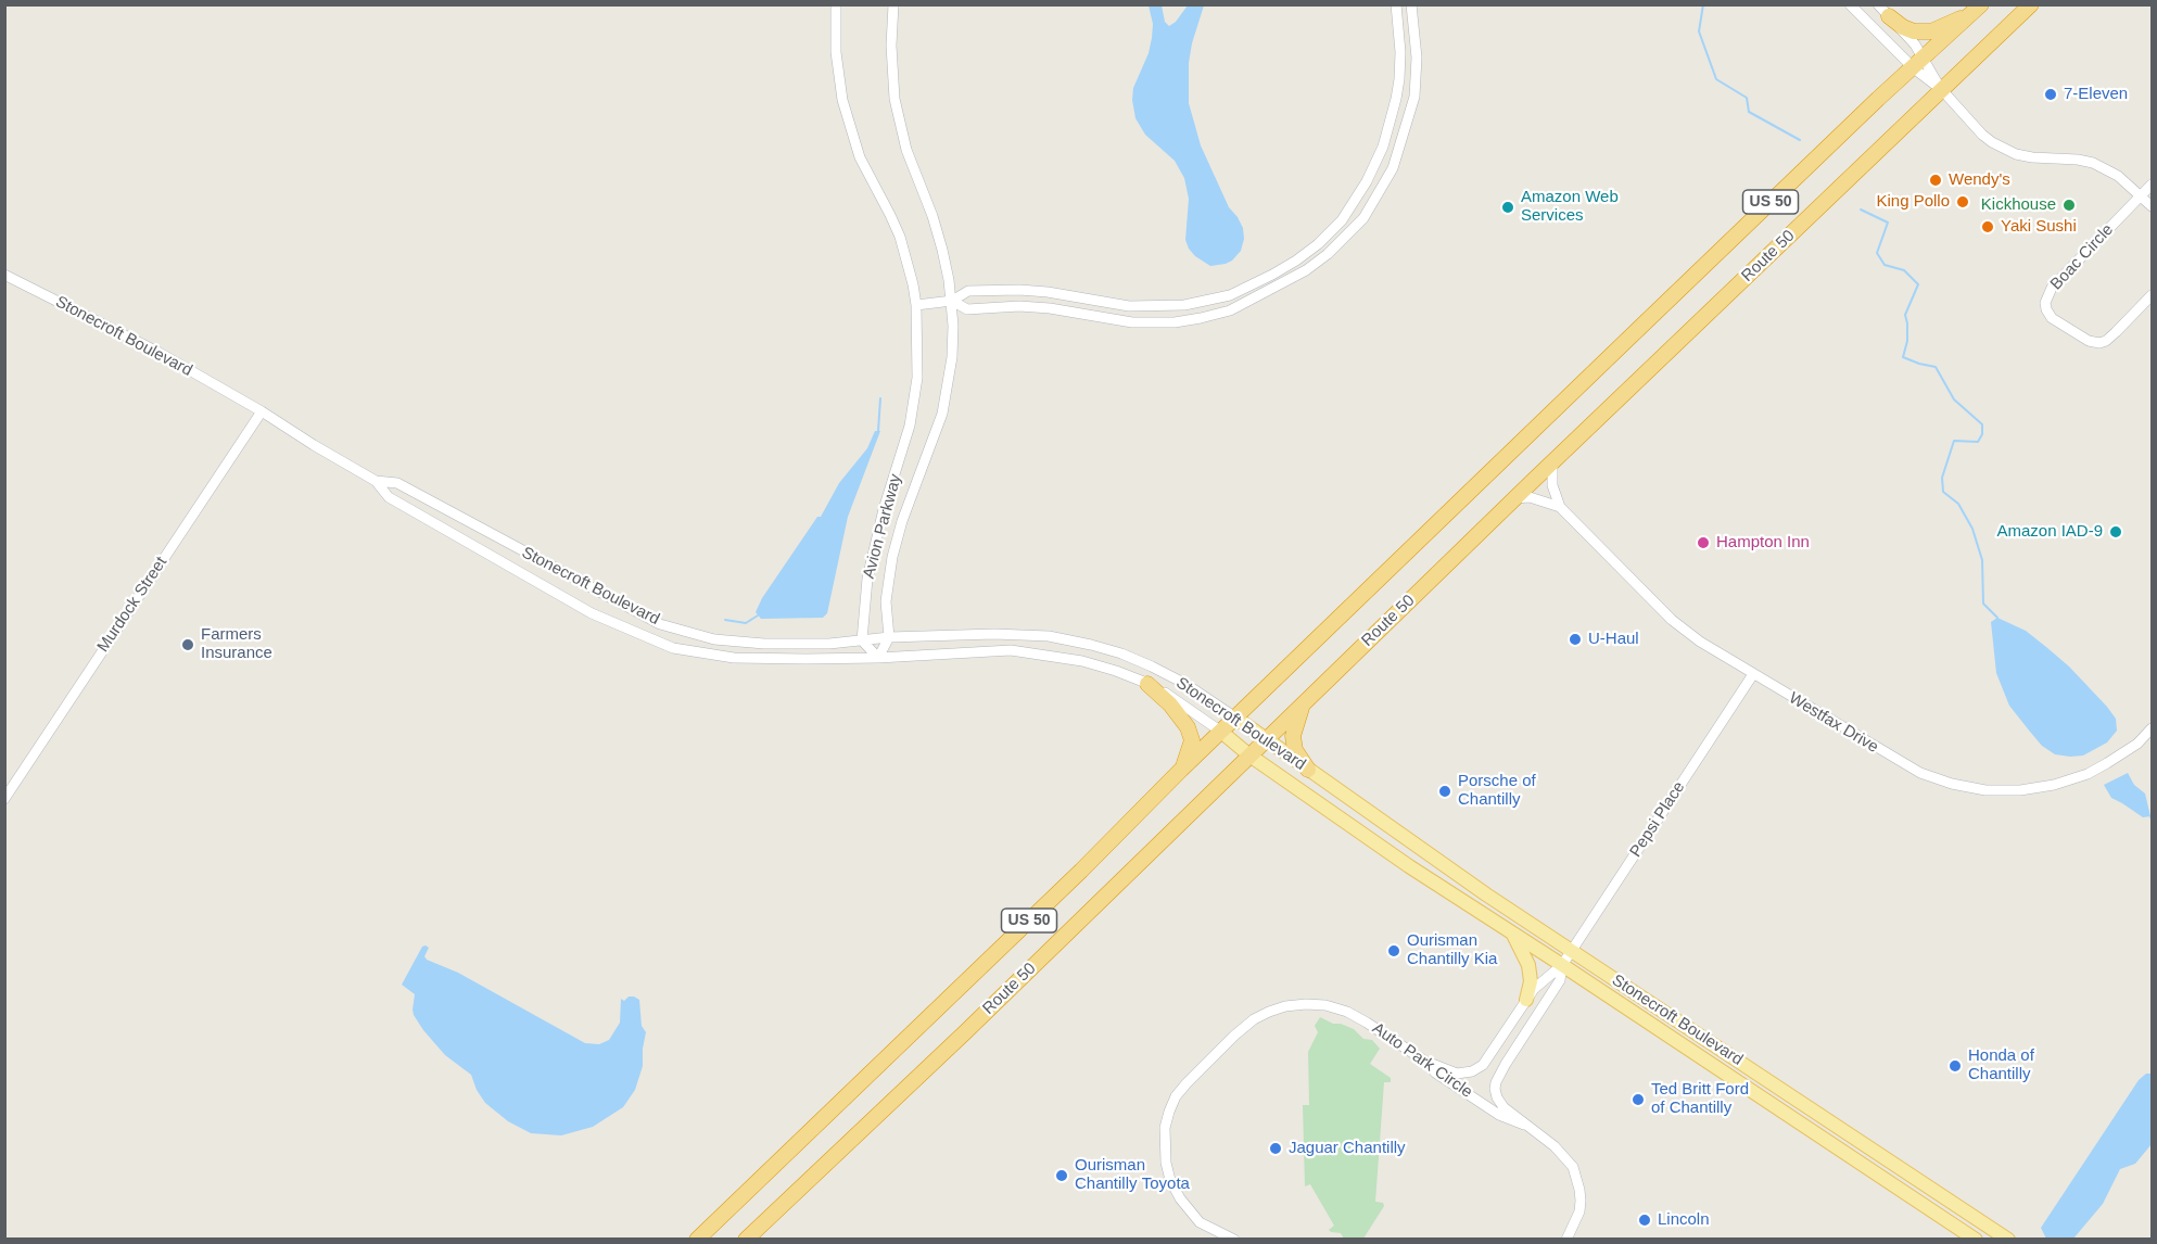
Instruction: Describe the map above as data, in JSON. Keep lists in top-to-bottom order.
{
  "streets": {
    "highway": ["US 50", "Route 50"],
    "main road": ["Stonecroft Boulevard"],
    "street": [
      "Boac Circle",
      "Avion Parkway",
      "Murdock Street",
      "Westfax Drive",
      "Pepsi Place",
      "Auto Park Circle"
    ]
  },
  "crossings": [
    ["US 50", "Stonecroft Boulevard"],
    ["Route 50", "Stonecroft Boulevard"],
    ["Stonecroft Boulevard", "Avion Parkway"],
    ["Stonecroft Boulevard", "Murdock Street"],
    ["Stonecroft Boulevard", "Pepsi Place"],
    ["Stonecroft Boulevard", "Auto Park Circle"],
    ["Westfax Drive", "Pepsi Place"],
    ["Pepsi Place", "Auto Park Circle"]
  ],
  "places": [
    "7-Eleven",
    "Wendy's",
    "King Pollo",
    "Kickhouse",
    "Amazon Web Services",
    "Yaki Sushi",
    "Amazon IAD-9",
    "Hampton Inn",
    "U-Haul",
    "Farmers Insurance",
    "Porsche of Chantilly",
    "Ourisman Chantilly Kia",
    "Honda of Chantilly",
    "Ted Britt Ford of Chantilly",
    "Jaguar Chantilly",
    "Ourisman Chantilly Toyota",
    "Lincoln"
  ]
}
